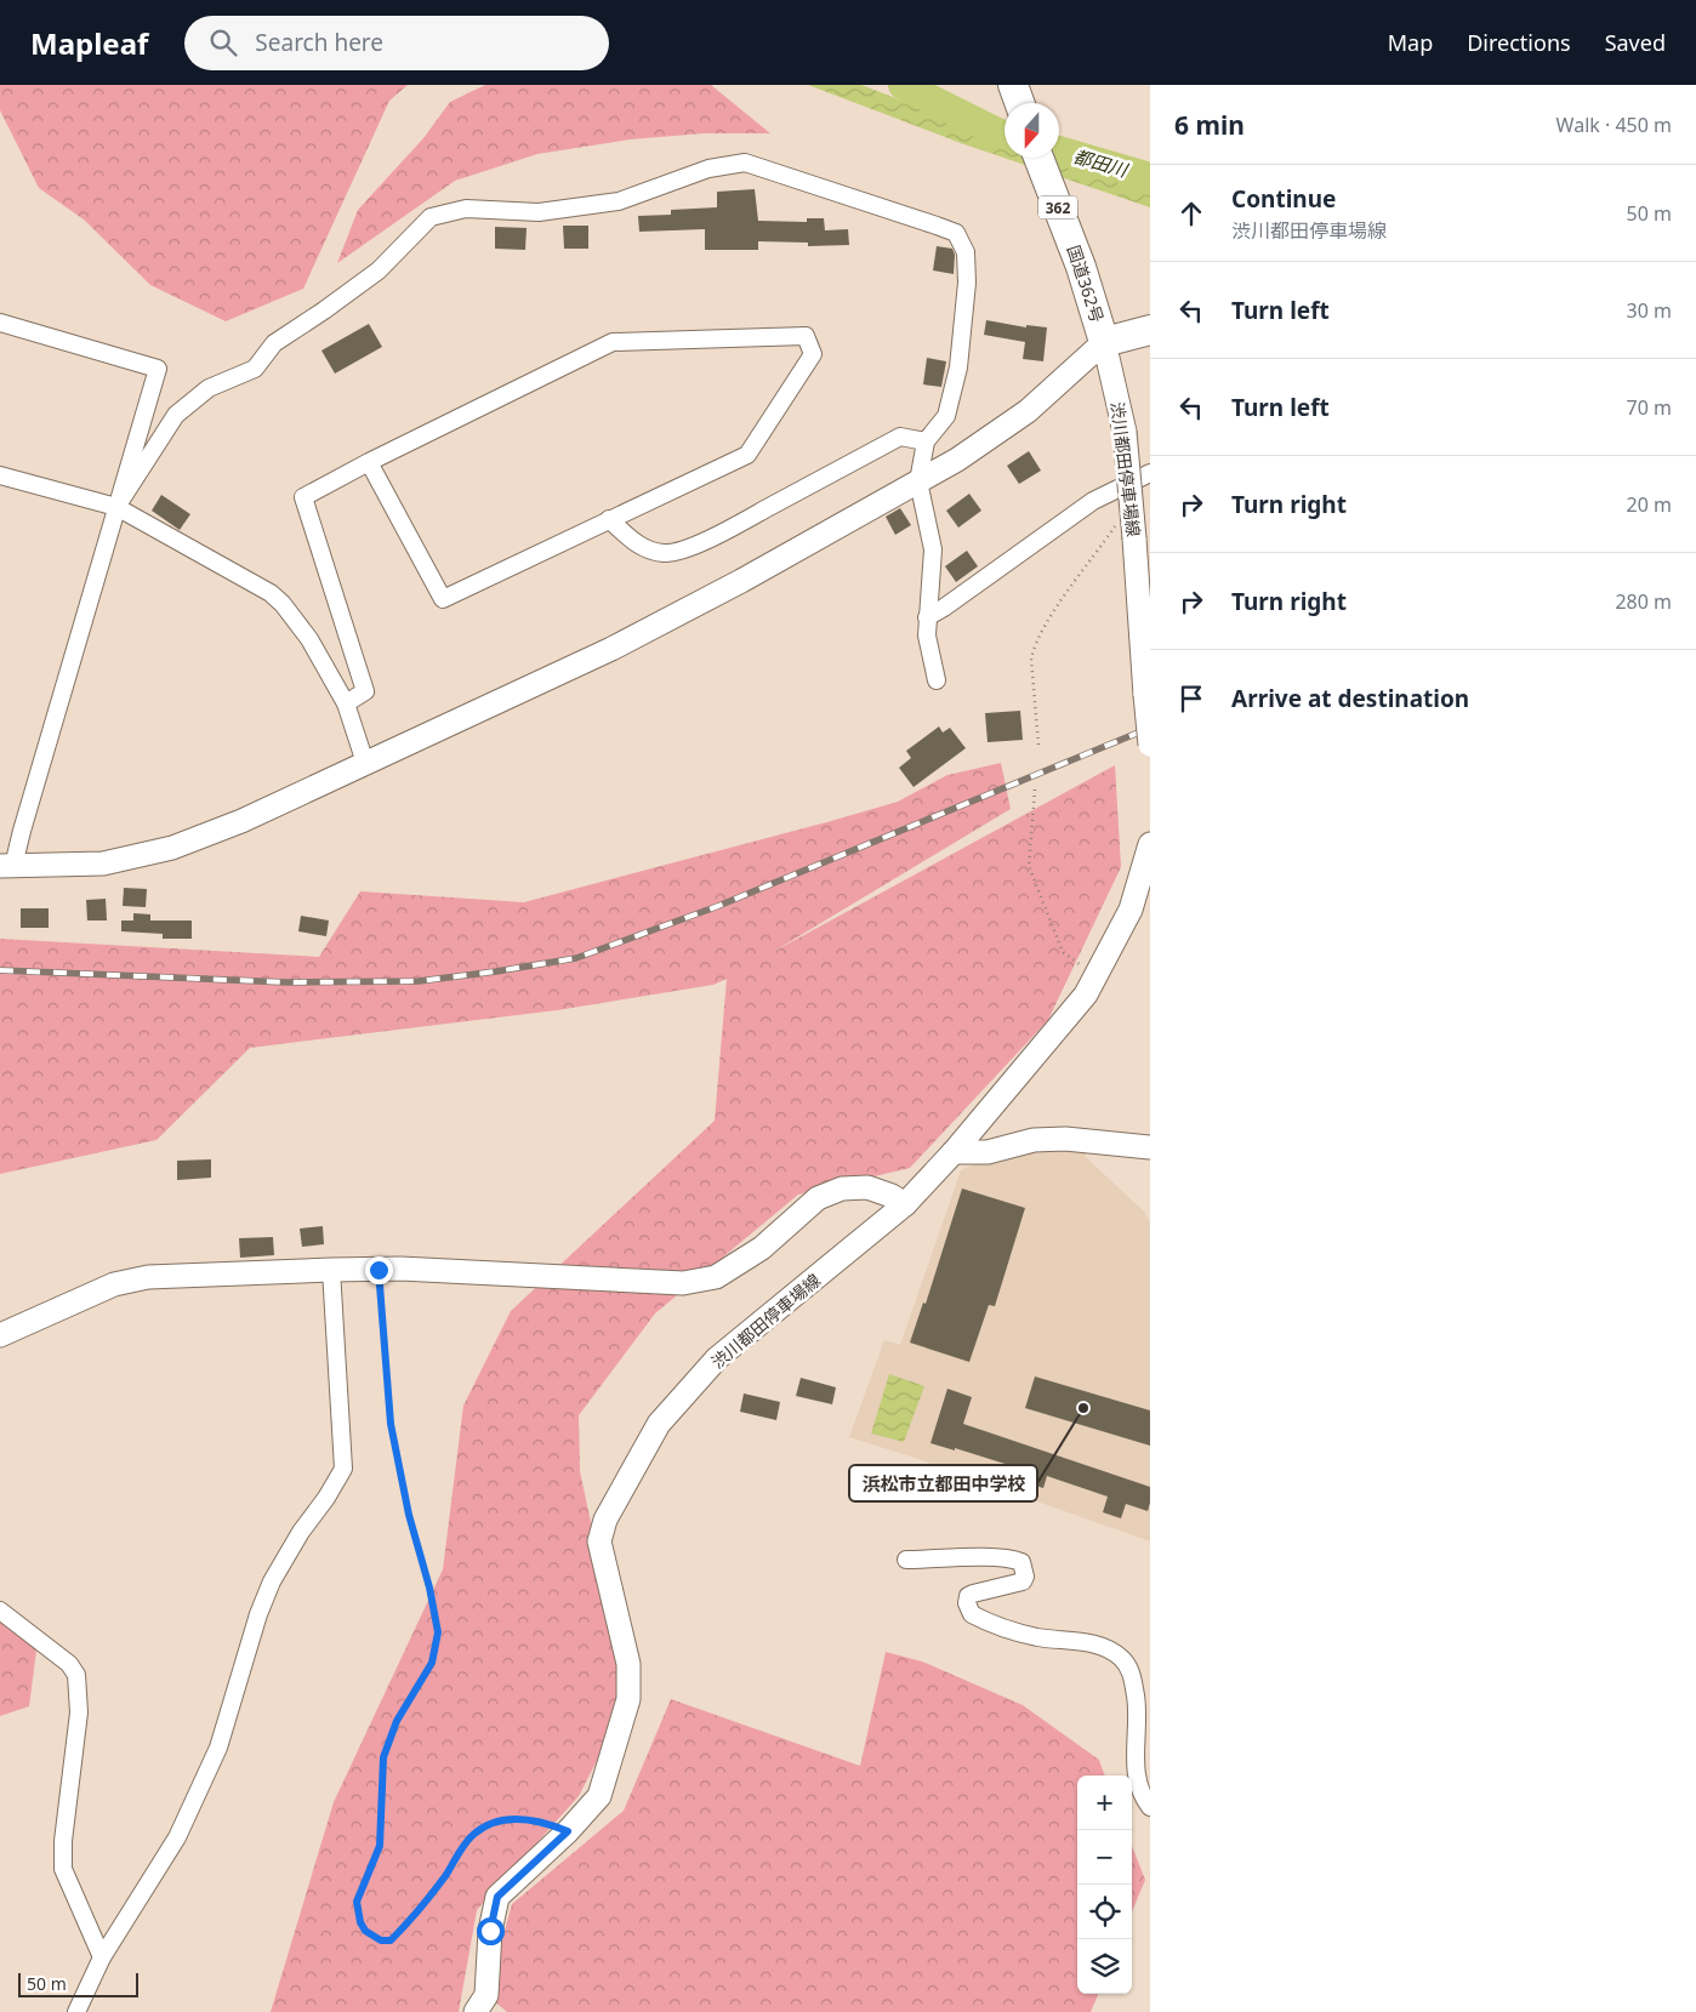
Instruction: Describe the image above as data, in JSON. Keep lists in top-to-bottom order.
{
  "streets": {
    "highway": ["362", "国道362号"],
    "street": ["渋川都田停車場線"]
  },
  "crossings": [
    ["国道362号", "渋川都田停車場線"]
  ],
  "water": ["都田川"],
  "places": ["浜松市立都田中学校"],
  "scale_bar": "50 m",
  "north": "bottom",
  "page": {
    "header": "Mapleaf",
    "search": "Search here",
    "nav": ["Map", "Directions", "Saved"],
    "heading": ["6 min", "Walk · 450 m"],
    "list": [
      ["Continue", "渋川都田停車場線", "50 m"],
      ["Turn left", "30 m"],
      ["Turn left", "70 m"],
      ["Turn right", "20 m"],
      ["Turn right", "280 m"],
      "Arrive at destination"
    ],
    "map_buttons": ["+", "−"],
    "scale": "50 m"
  }
}
